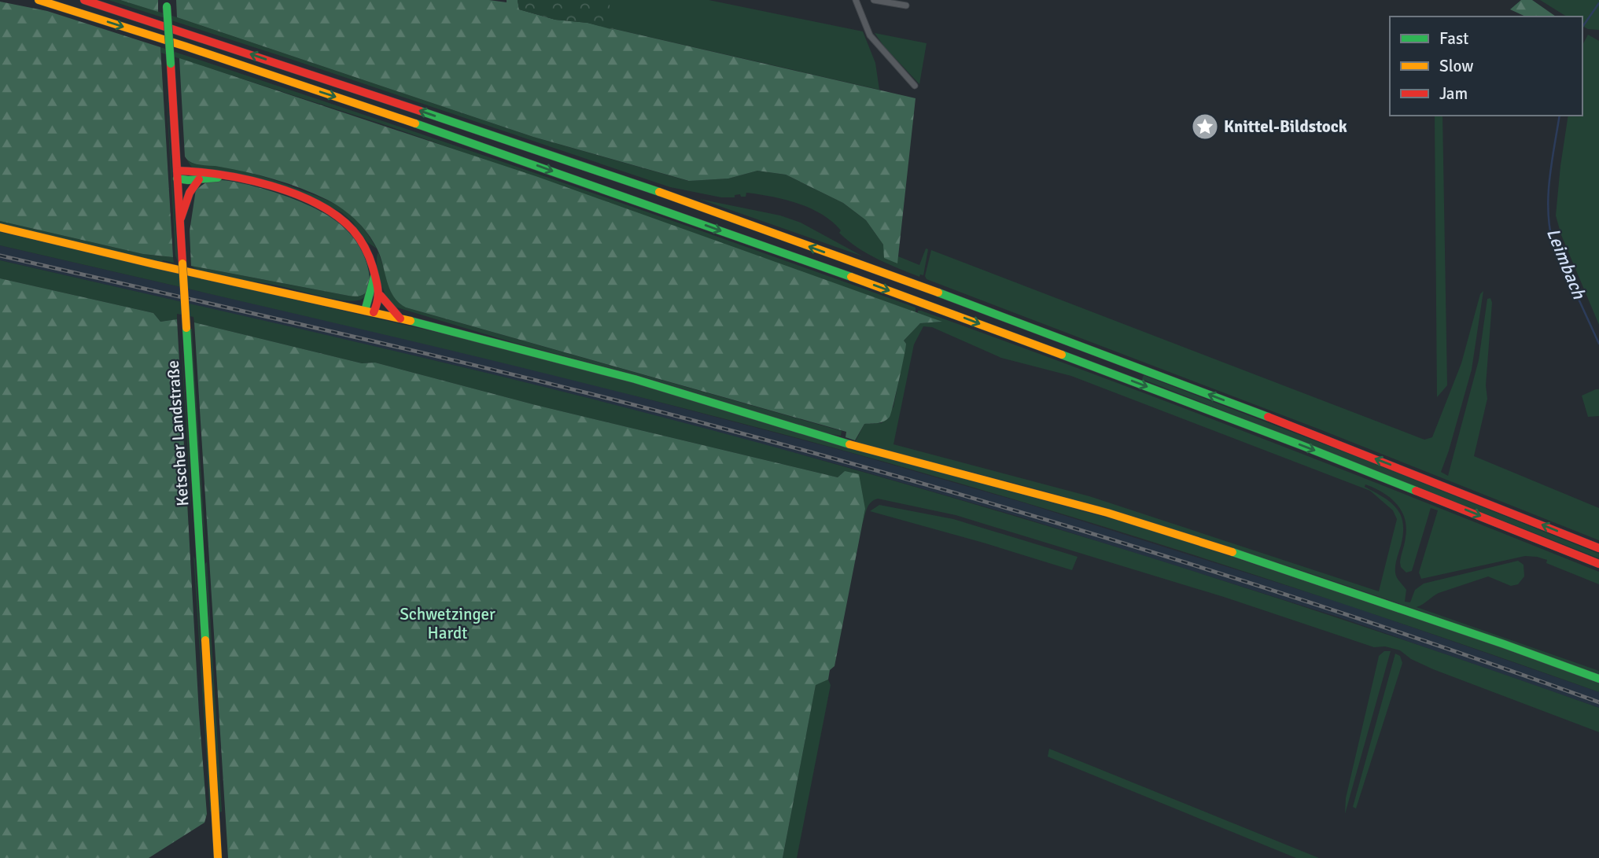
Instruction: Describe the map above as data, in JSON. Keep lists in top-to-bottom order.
{
  "streets": {
    "main road": ["Ketscher Landstraße"]
  },
  "water": ["Leimbach"],
  "parks": ["Schwetzinger Hardt"],
  "places": {
    "place": ["Knittel-Bildstock"]
  },
  "legend": ["Fast", "Slow", "Jam"]
}
